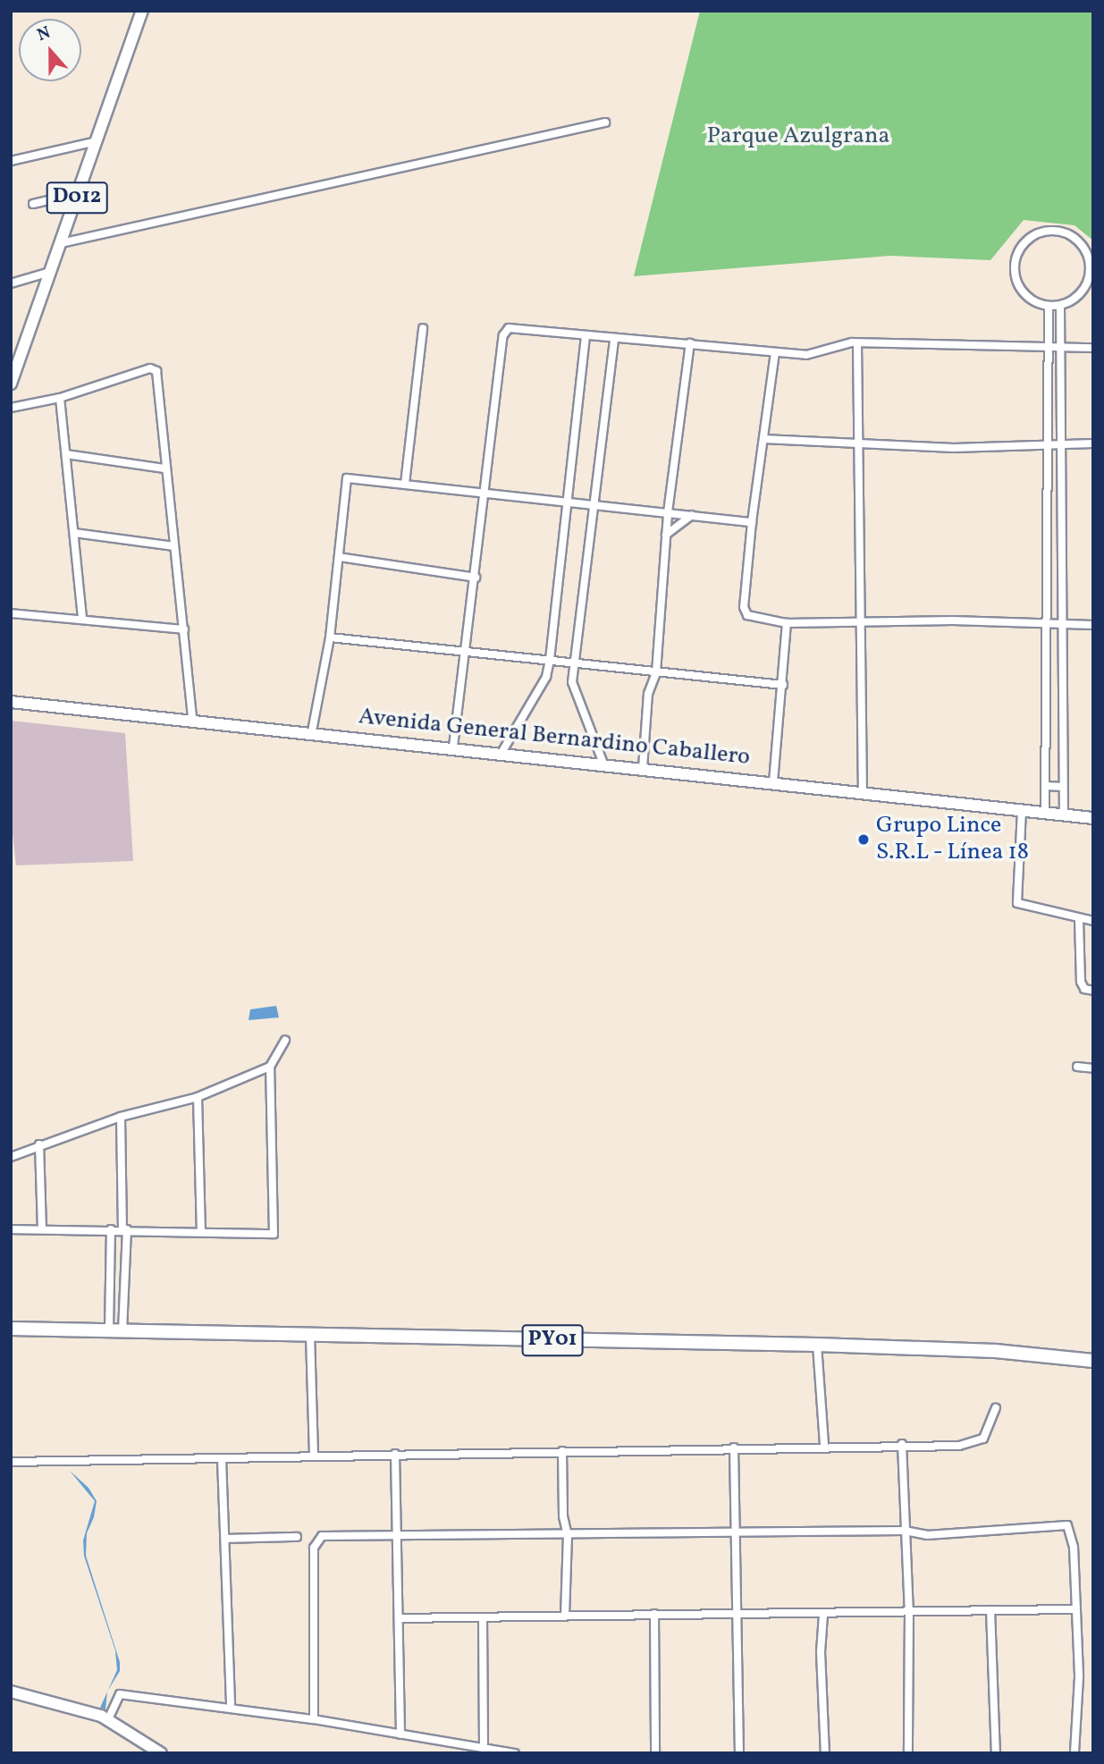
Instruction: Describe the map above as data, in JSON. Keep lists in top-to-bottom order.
{
  "streets": {
    "highway": ["PY01"],
    "main road": ["D012", "Avenida General Bernardino Caballero"]
  },
  "parks": ["Parque Azulgrana"],
  "places": ["Grupo Lince S.R.L - Línea 18"],
  "north": "top"
}
